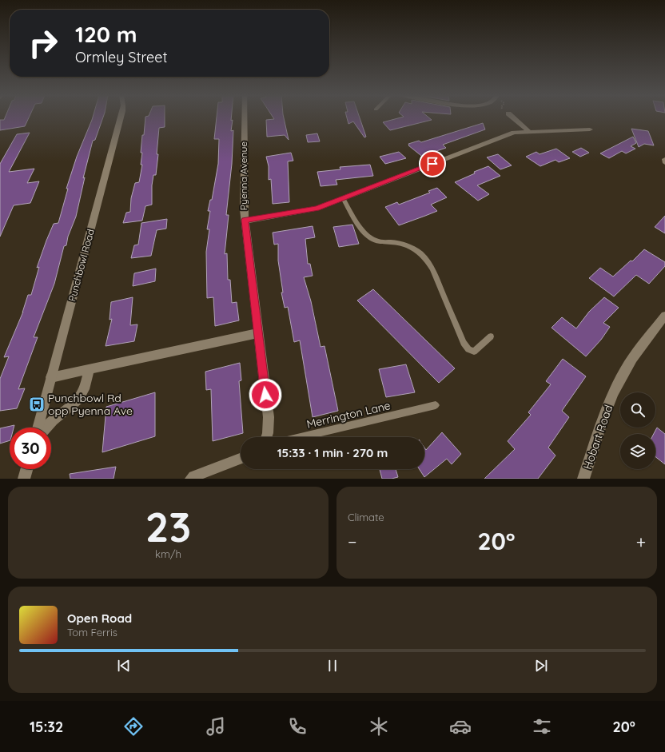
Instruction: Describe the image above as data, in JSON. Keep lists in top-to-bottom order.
{
  "streets": {
    "street": ["Pyenna Avenue", "Punchbowl Road", "Hobart Road"],
    "lane": ["Merrington Lane"]
  },
  "places": {
    "bus stop": ["Punchbowl Rd opp Pyenna Ave"]
  },
  "page": {
    "turn": ["120 m", "Ormley Street"],
    "limit": "30",
    "trip": "15:33 · 1 min · 270 m",
    "tile": [
      ["23", "km/h"],
      "Climate"
    ],
    "heat": ["−", "20°", "+"],
    "song": ["Open Road", "Tom Ferris"],
    "tabs": ["15:32", "20°"]
  }
}
